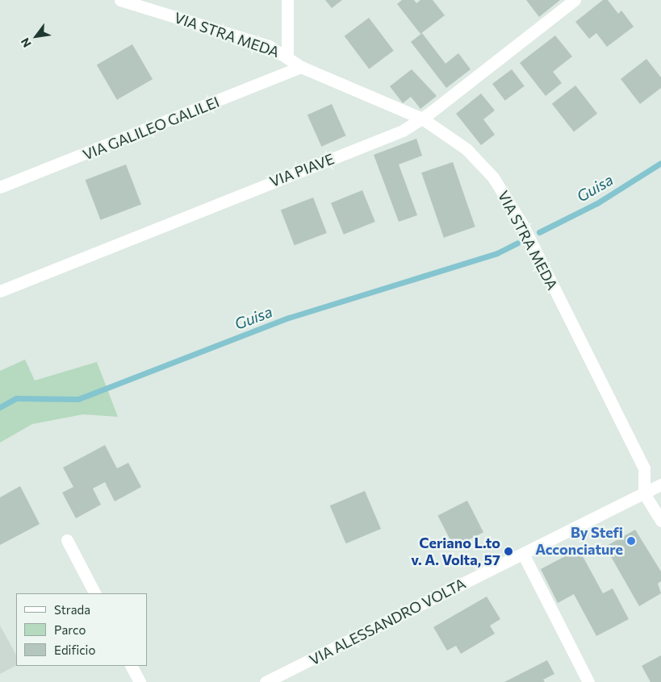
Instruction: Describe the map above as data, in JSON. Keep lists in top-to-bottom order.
{
  "streets": {
    "street": [
      "VIA STRA MEDA",
      "VIA GALILEO GALILEI",
      "VIA PIAVE",
      "VIA ALESSANDRO VOLTA"
    ]
  },
  "crossings": [
    ["VIA STRA MEDA", "VIA GALILEO GALILEI"],
    ["VIA STRA MEDA", "VIA PIAVE"],
    ["VIA STRA MEDA", "VIA ALESSANDRO VOLTA"]
  ],
  "water": ["Guisa"],
  "places": ["By Stefi Acconciature", "Ceriano L.to v. A. Volta, 57"],
  "legend": ["Strada", "Parco", "Edificio"],
  "north": "bottom left"
}
